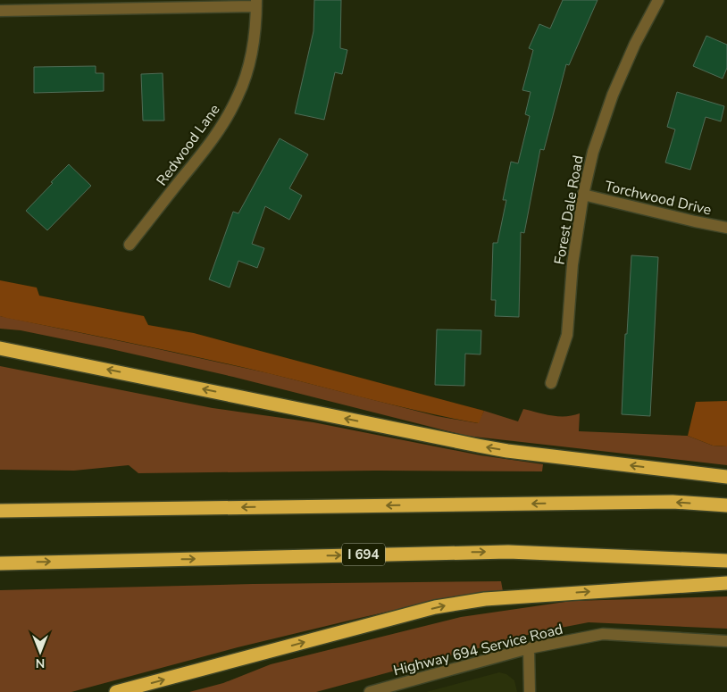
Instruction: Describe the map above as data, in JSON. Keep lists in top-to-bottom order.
{
  "streets": {
    "highway": ["I 694"],
    "street": [
      "Redwood Lane",
      "Torchwood Drive",
      "Forest Dale Road",
      "Highway 694 Service Road"
    ]
  },
  "crossings": [
    ["Torchwood Drive", "Forest Dale Road"]
  ],
  "north": "bottom"
}
